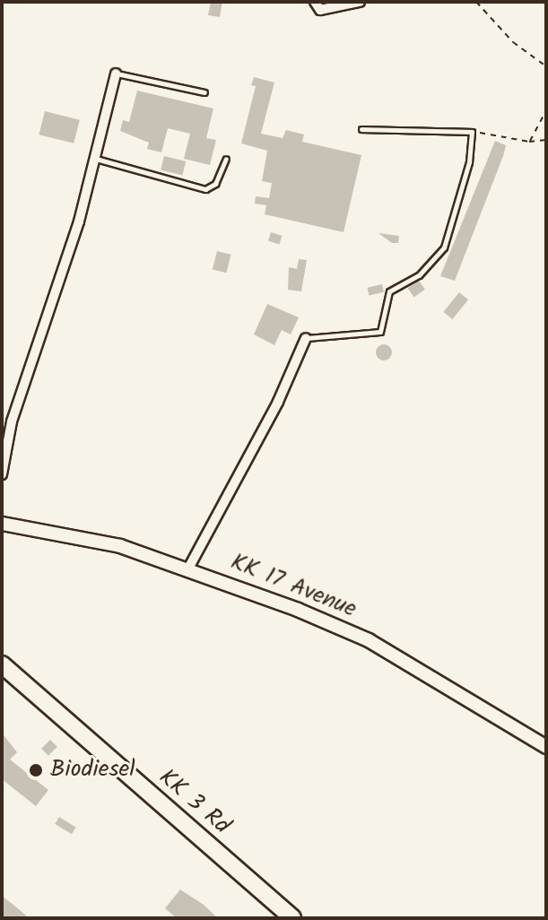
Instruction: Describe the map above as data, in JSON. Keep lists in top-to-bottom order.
{
  "streets": {
    "highway": ["KK 3 Rd"],
    "street": ["KK 17 Avenue"]
  },
  "places": ["Biodiesel"]
}
